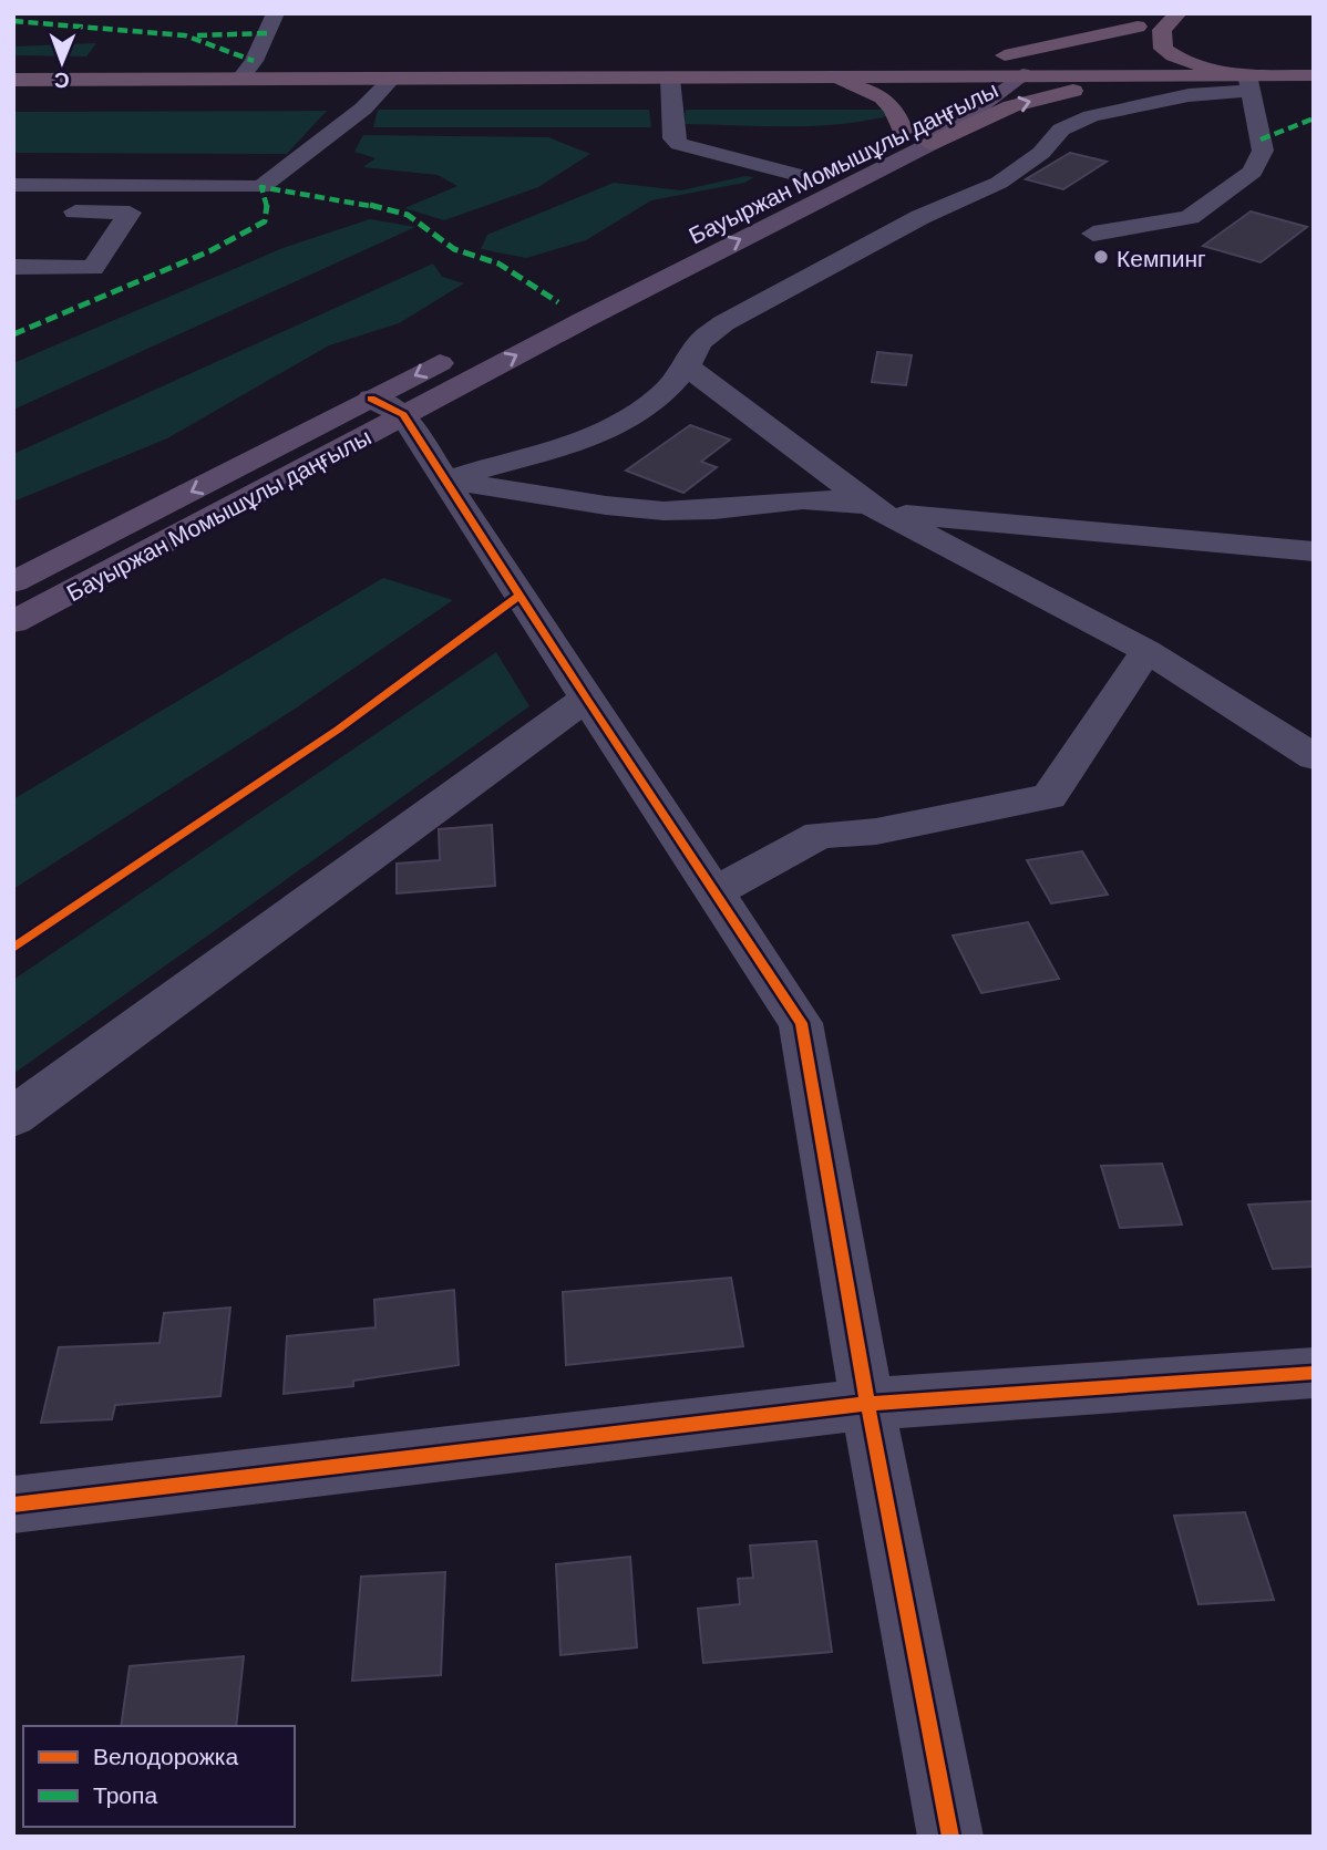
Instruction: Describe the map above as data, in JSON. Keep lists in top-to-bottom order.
{
  "streets": {
    "main road": ["Бауыржан Момышұлы даңғылы"]
  },
  "places": ["Кемпинг"],
  "legend": ["Велодорожка", "Тропа"],
  "north": "bottom"
}
